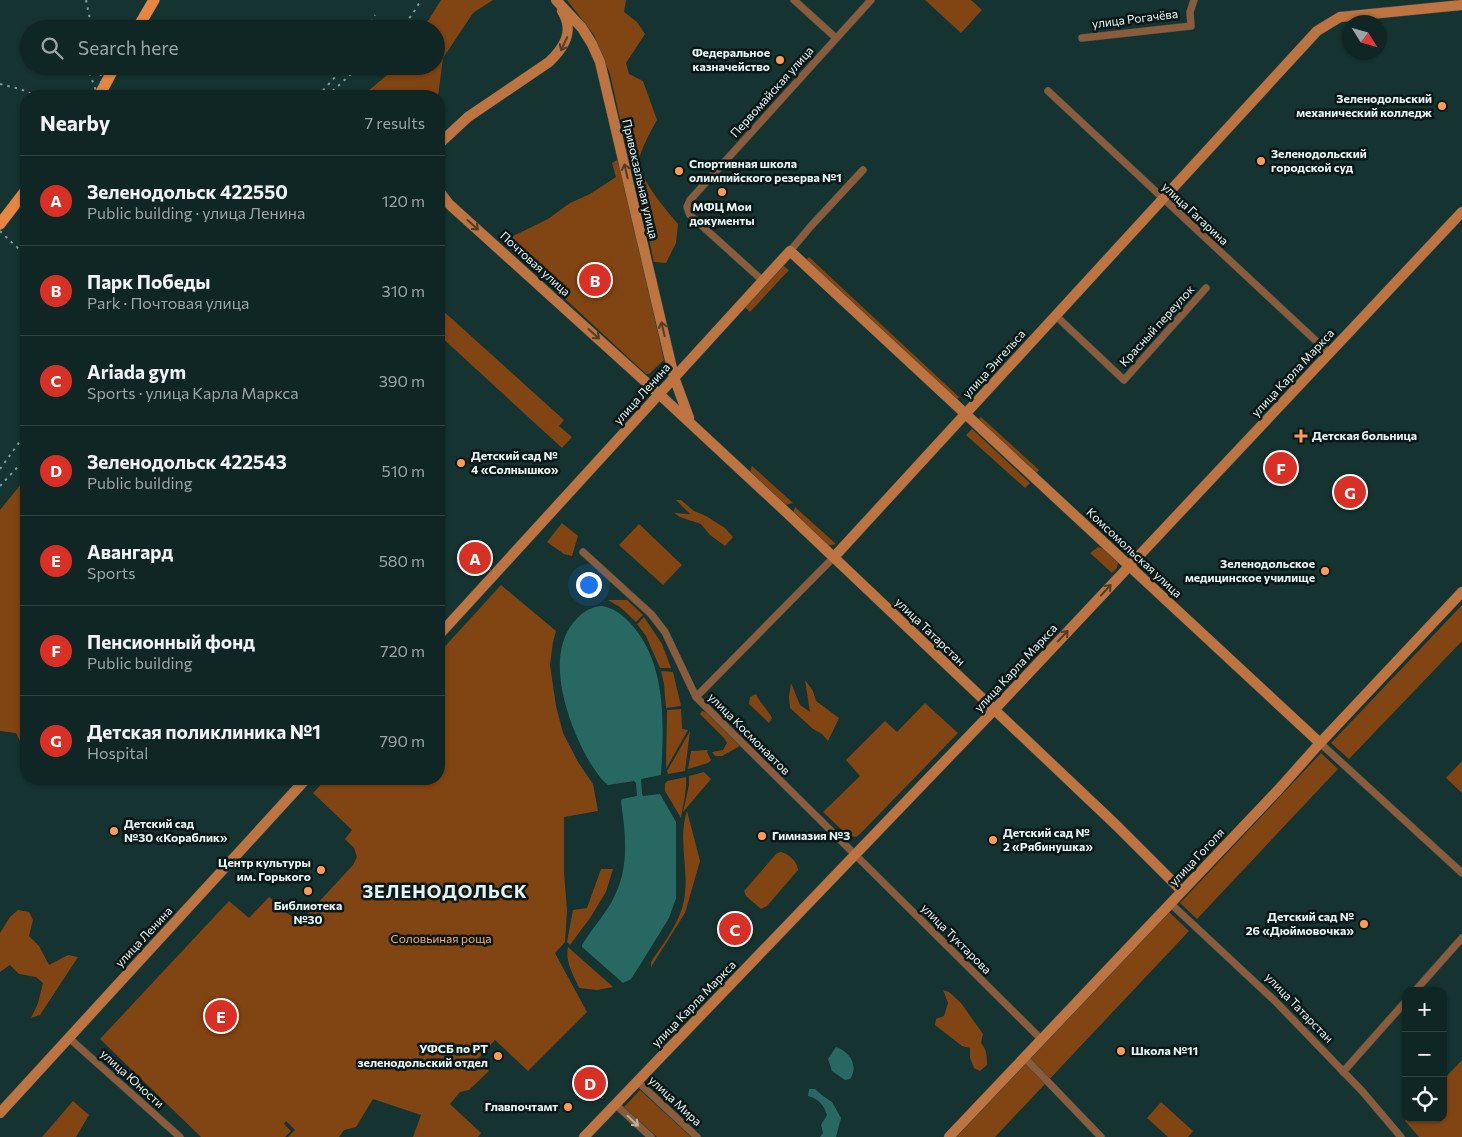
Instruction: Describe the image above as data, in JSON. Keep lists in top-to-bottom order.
{
  "streets": {
    "street": [
      "улица Рогачёва",
      "Первомайская улица",
      "Привокзальная улица",
      "улица Гагарина",
      "Почтовая улица",
      "Красный переулок",
      "улица Энгельса",
      "улица Карла Маркса",
      "улица Ленина",
      "Комсомольская улица",
      "улица Татарстан",
      "улица Космонавтов",
      "улица Гоголя",
      "улица Туктарова",
      "улица Юности",
      "улица Мира"
    ]
  },
  "crossings": [
    ["Первомайская улица", "улица Ленина"],
    ["Привокзальная улица", "улица Ленина"],
    ["Привокзальная улица", "улица Татарстан"],
    ["улица Гагарина", "улица Энгельса"],
    ["улица Гагарина", "улица Карла Маркса"],
    ["Почтовая улица", "улица Ленина"],
    ["Почтовая улица", "улица Татарстан"],
    ["Красный переулок", "улица Энгельса"],
    ["улица Энгельса", "Комсомольская улица"],
    ["улица Энгельса", "улица Татарстан"],
    ["улица Энгельса", "улица Космонавтов"],
    ["улица Карла Маркса", "Комсомольская улица"],
    ["улица Карла Маркса", "улица Татарстан"],
    ["улица Карла Маркса", "улица Космонавтов"],
    ["улица Карла Маркса", "улица Туктарова"],
    ["улица Карла Маркса", "улица Мира"],
    ["улица Ленина", "Комсомольская улица"],
    ["улица Ленина", "улица Татарстан"],
    ["улица Ленина", "улица Юности"],
    ["Комсомольская улица", "улица Гоголя"],
    ["улица Татарстан", "улица Гоголя"],
    ["улица Космонавтов", "улица Туктарова"],
    ["улица Гоголя", "улица Туктарова"]
  ],
  "one_way": ["Привокзальная улица", "Почтовая улица"],
  "districts": ["ЗЕЛЕНОДОЛЬСК"],
  "parks": ["Соловьиная роща"],
  "places": {
    "other": [
      "Федеральное казначейство",
      "Зеленодольский механический колледж",
      "Зеленодольский городской суд",
      "Спортивная школа олимпийского резерва №1",
      "МФЦ Мои документы",
      "Детский сад № 4 «Солнышко»",
      "Зеленодольское медицинское училище",
      "Детский сад №30 «Кораблик»",
      "Гимназия №3",
      "Детский сад № 2 «Рябинушка»",
      "Центр культуры им. Горького",
      "Библиотека №30",
      "Детский сад № 26 «Дюймовочка»",
      "Школа №11",
      "УФСБ по РТ зеленодольский отдел",
      "Главпочтамт"
    ],
    "health": ["Детская больница"]
  },
  "north": "bottom right",
  "page": {
    "search": "Search here",
    "heading": ["Nearby", "7 results"],
    "list": [
      {
        "mark": "A",
        "name": "Зеленодольск 422550",
        "note": "Public building · улица Ленина",
        "value": "120 m"
      },
      {
        "mark": "B",
        "name": "Парк Победы",
        "note": "Park · Почтовая улица",
        "value": "310 m"
      },
      {
        "mark": "C",
        "name": "Ariada gym",
        "note": "Sports · улица Карла Маркса",
        "value": "390 m"
      },
      {
        "mark": "D",
        "name": "Зеленодольск 422543",
        "note": "Public building",
        "value": "510 m"
      },
      {
        "mark": "E",
        "name": "Авангард",
        "note": "Sports",
        "value": "580 m"
      },
      {
        "mark": "F",
        "name": "Пенсионный фонд",
        "note": "Public building",
        "value": "720 m"
      },
      {
        "mark": "G",
        "name": "Детская поликлиника №1",
        "note": "Hospital",
        "value": "790 m"
      }
    ],
    "pins": [
      "B",
      "F",
      "G",
      "A",
      "C",
      "E",
      "D"
    ],
    "map_buttons": ["+", "−"]
  }
}
